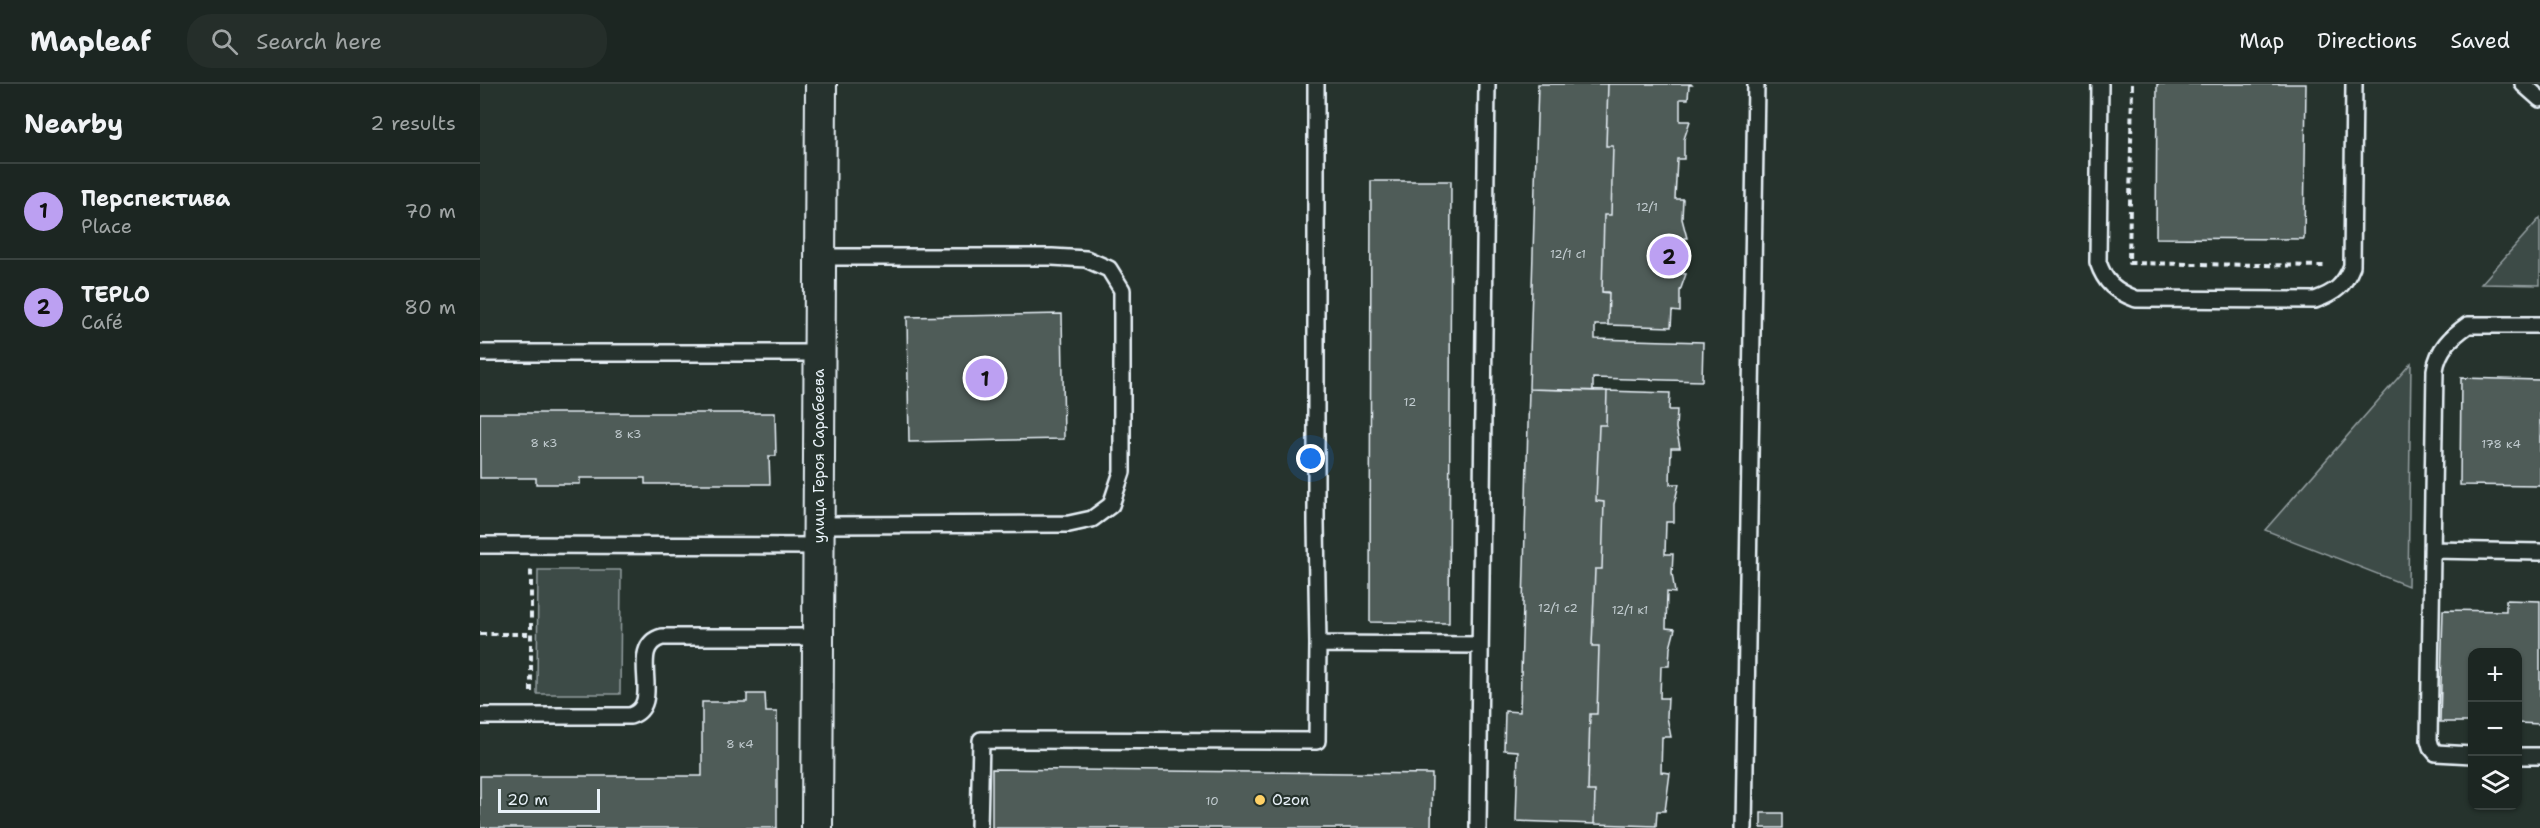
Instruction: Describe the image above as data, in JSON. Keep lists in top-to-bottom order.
{
  "streets": {
    "street": ["улица Героя Сарабеева"]
  },
  "places": ["Ozon"],
  "house_numbers": [
    "12/1",
    "12/1 с1",
    "12",
    "8 к3",
    "8 к3",
    "178 к4",
    "12/1 с2",
    "12/1 к1",
    "8 к4",
    "10"
  ],
  "scale_bar": "20 m",
  "page": {
    "header": "Mapleaf",
    "search": "Search here",
    "nav": ["Map", "Directions", "Saved"],
    "heading": ["Nearby", "2 results"],
    "list": [
      {
        "mark": "1",
        "name": "Перспектива",
        "note": "Place",
        "value": "70 m"
      },
      {
        "mark": "2",
        "name": "TEPLO",
        "note": "Café",
        "value": "80 m"
      }
    ],
    "pins": ["2", "1"],
    "map_buttons": ["+", "−"],
    "scale": "20 m"
  }
}
